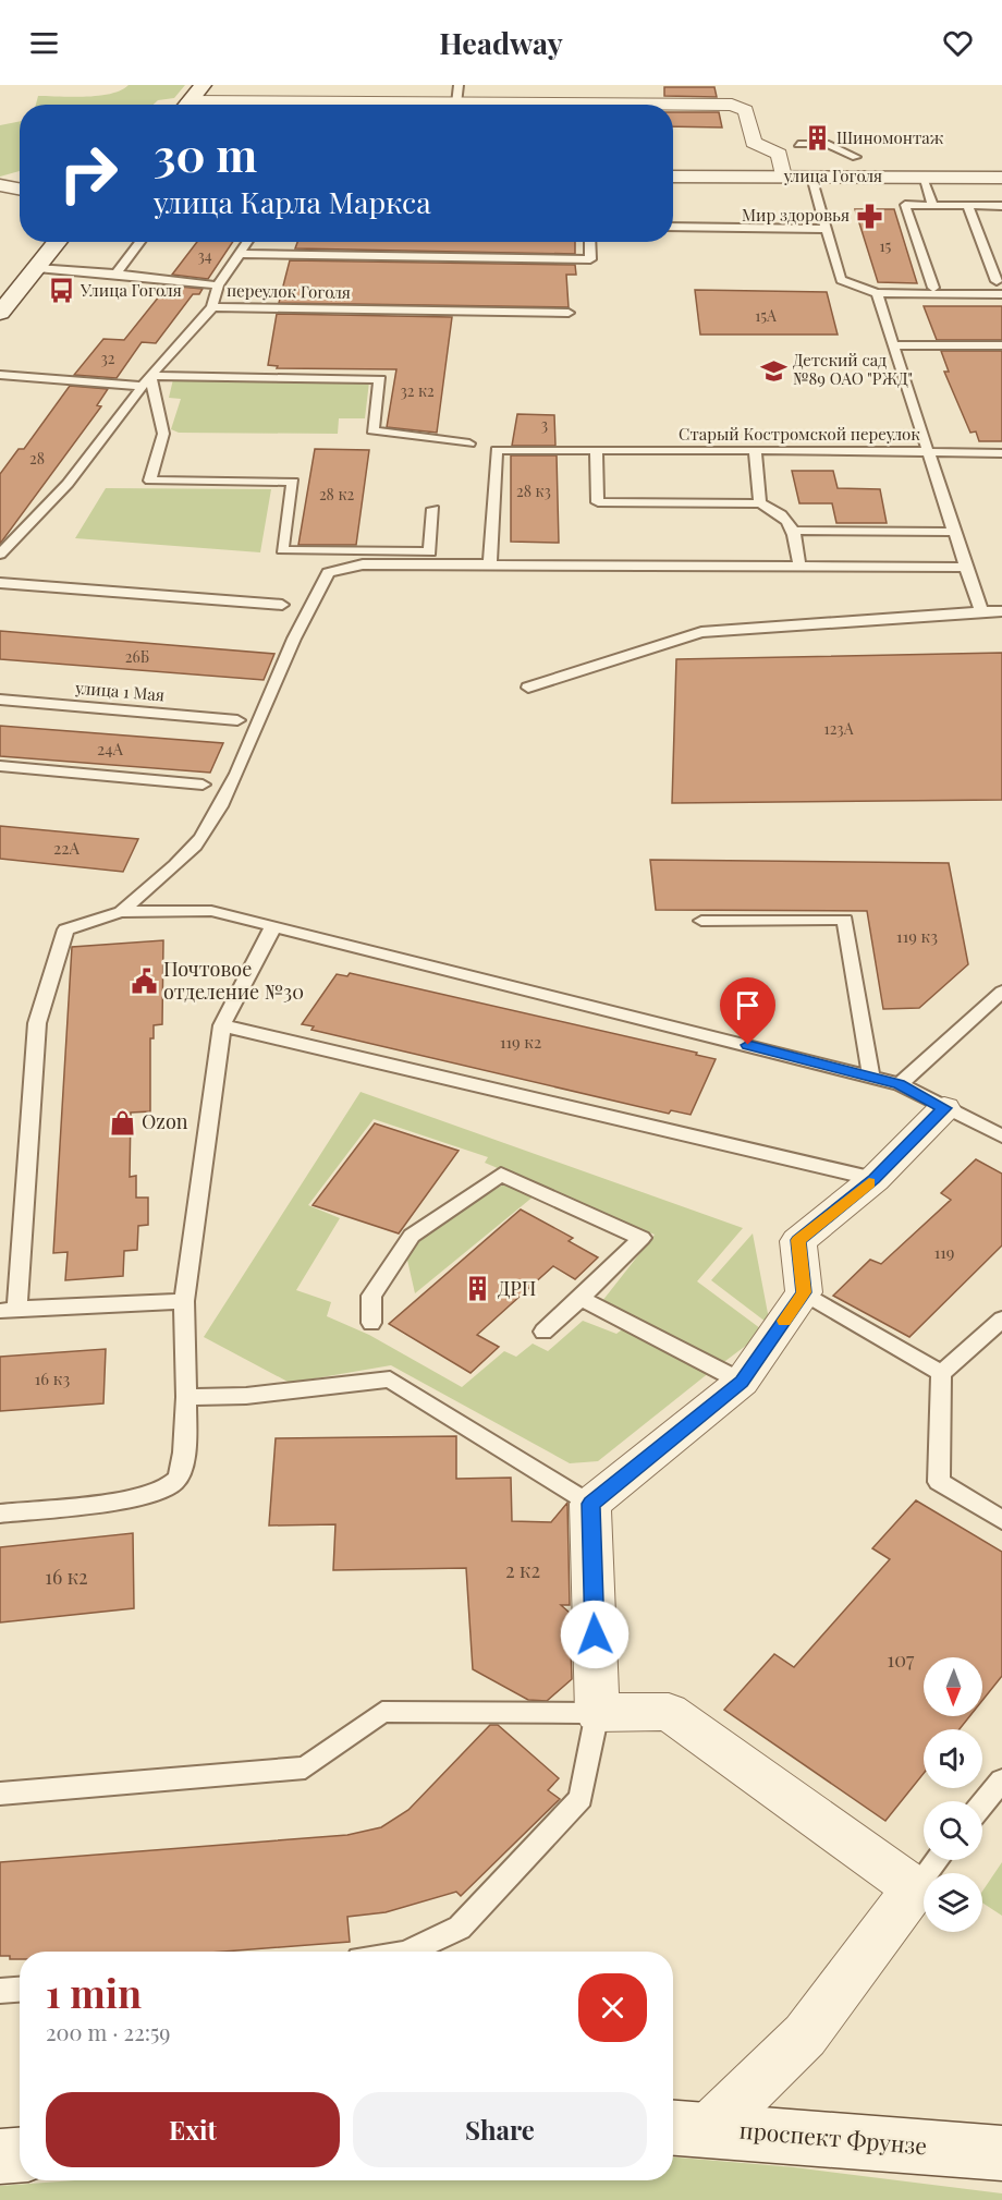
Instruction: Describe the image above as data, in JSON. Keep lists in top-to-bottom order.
{
  "streets": {
    "main road": ["улица Гоголя", "проспект Фрунзе"],
    "lane": ["переулок Гоголя", "Старый Костромской переулок", "улица 1 Мая"]
  },
  "places": {
    "building": ["Шиномонтаж", "ДРП"],
    "pharmacy": ["Мир здоровья"],
    "bus stop": ["Улица Гоголя"],
    "school or university": ["Детский сад №89 ОАО \"РЖД\""],
    "public building": ["Почтовое отделение №30"],
    "shop": ["Ozon"]
  },
  "house_numbers": [
    "15",
    "34",
    "15А",
    "32",
    "32 к2",
    "3",
    "28",
    "28 к3",
    "28 к2",
    "26Б",
    "123А",
    "24А",
    "22А",
    "119 к3",
    "119 к2",
    "119",
    "16 к3",
    "2 к2",
    "16 к2",
    "107"
  ],
  "north": "bottom",
  "page": {
    "header": "Headway",
    "turn": ["30 m", "улица Карла Маркса"],
    "heading": ["1 min", "200 m · 22:59"],
    "buttons": ["Exit", "Share"]
  }
}
